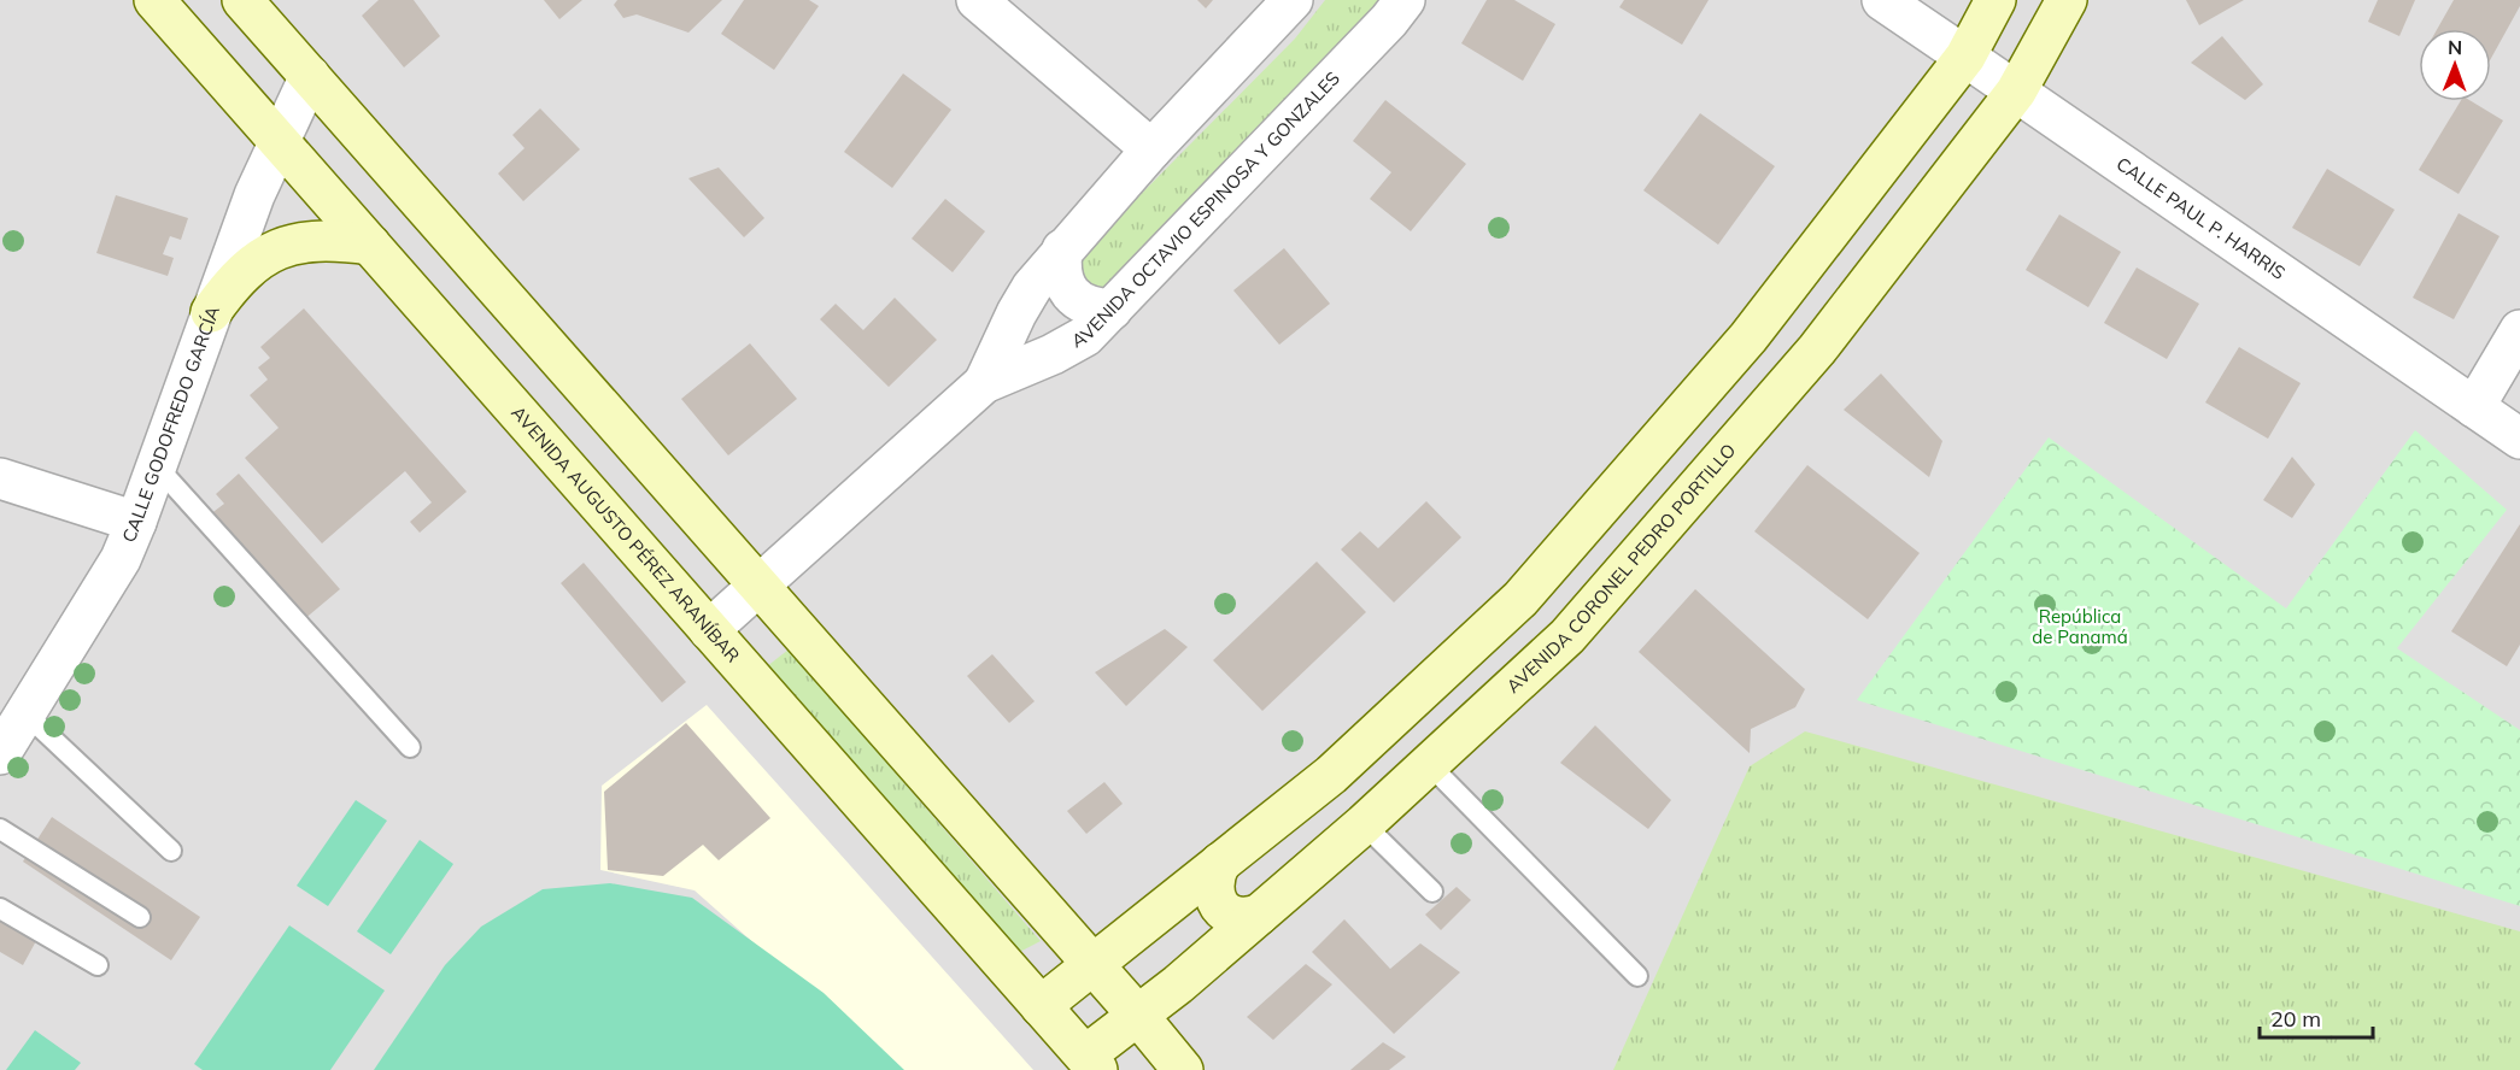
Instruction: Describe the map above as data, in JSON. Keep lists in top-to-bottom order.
{
  "streets": {
    "main road": ["AVENIDA AUGUSTO PÉREZ ARANÍBAR", "AVENIDA CORONEL PEDRO PORTILLO"],
    "street": ["AVENIDA OCTAVIO ESPINOSA Y GONZALES", "CALLE PAUL P. HARRIS", "CALLE GODOFREDO GARCÍA"]
  },
  "crossings": [
    ["AVENIDA OCTAVIO ESPINOSA Y GONZALES", "AVENIDA AUGUSTO PÉREZ ARANÍBAR"],
    ["CALLE PAUL P. HARRIS", "AVENIDA CORONEL PEDRO PORTILLO"],
    ["CALLE GODOFREDO GARCÍA", "AVENIDA AUGUSTO PÉREZ ARANÍBAR"],
    ["AVENIDA AUGUSTO PÉREZ ARANÍBAR", "AVENIDA CORONEL PEDRO PORTILLO"]
  ],
  "parks": ["República de Panamá"],
  "scale_bar": "20 m",
  "north": "top"
}
